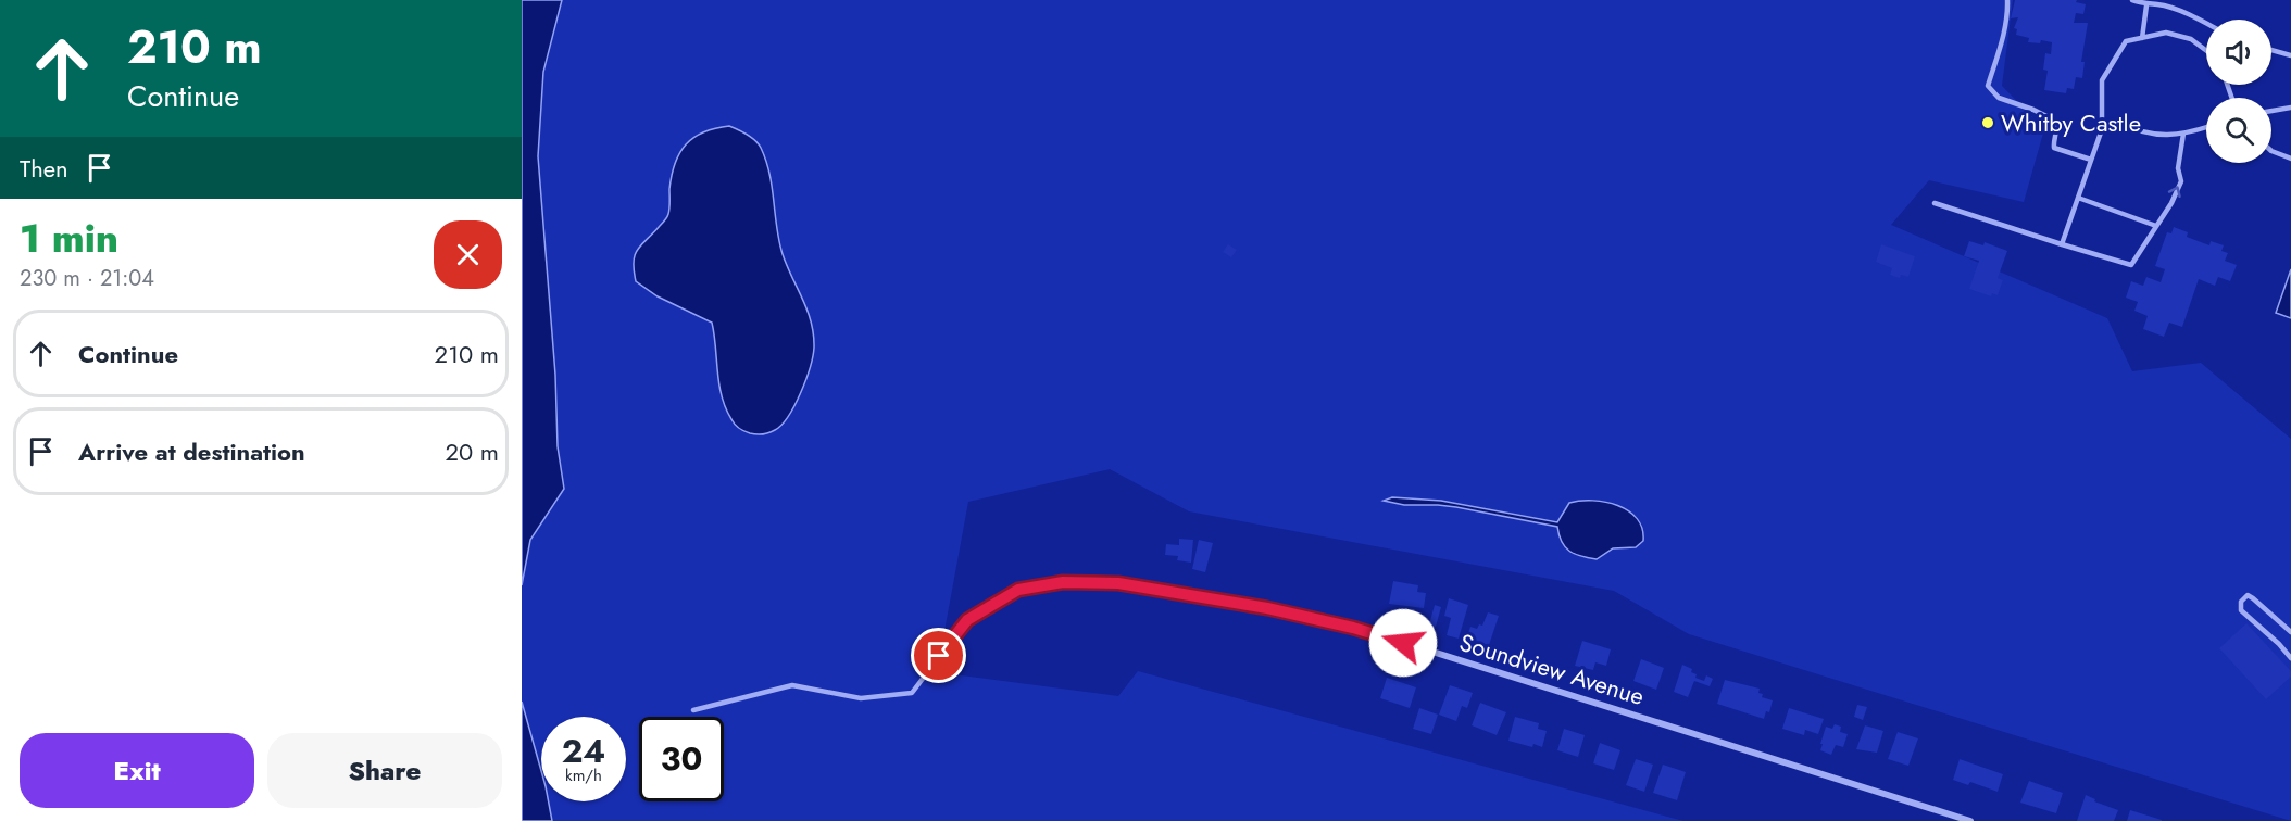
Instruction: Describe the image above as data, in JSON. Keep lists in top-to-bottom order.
{
  "streets": {
    "street": ["Soundview Avenue"]
  },
  "places": ["Whitby Castle"],
  "page": {
    "turn": ["210 m", "Continue"],
    "then": "Then",
    "heading": ["1 min", "230 m · 21:04"],
    "list": [
      {
        "name": "Continue",
        "value": "210 m"
      },
      {
        "name": "Arrive at destination",
        "value": "20 m"
      }
    ],
    "speed": "24 km/h",
    "limit": "30",
    "buttons": ["Exit", "Share"]
  }
}
